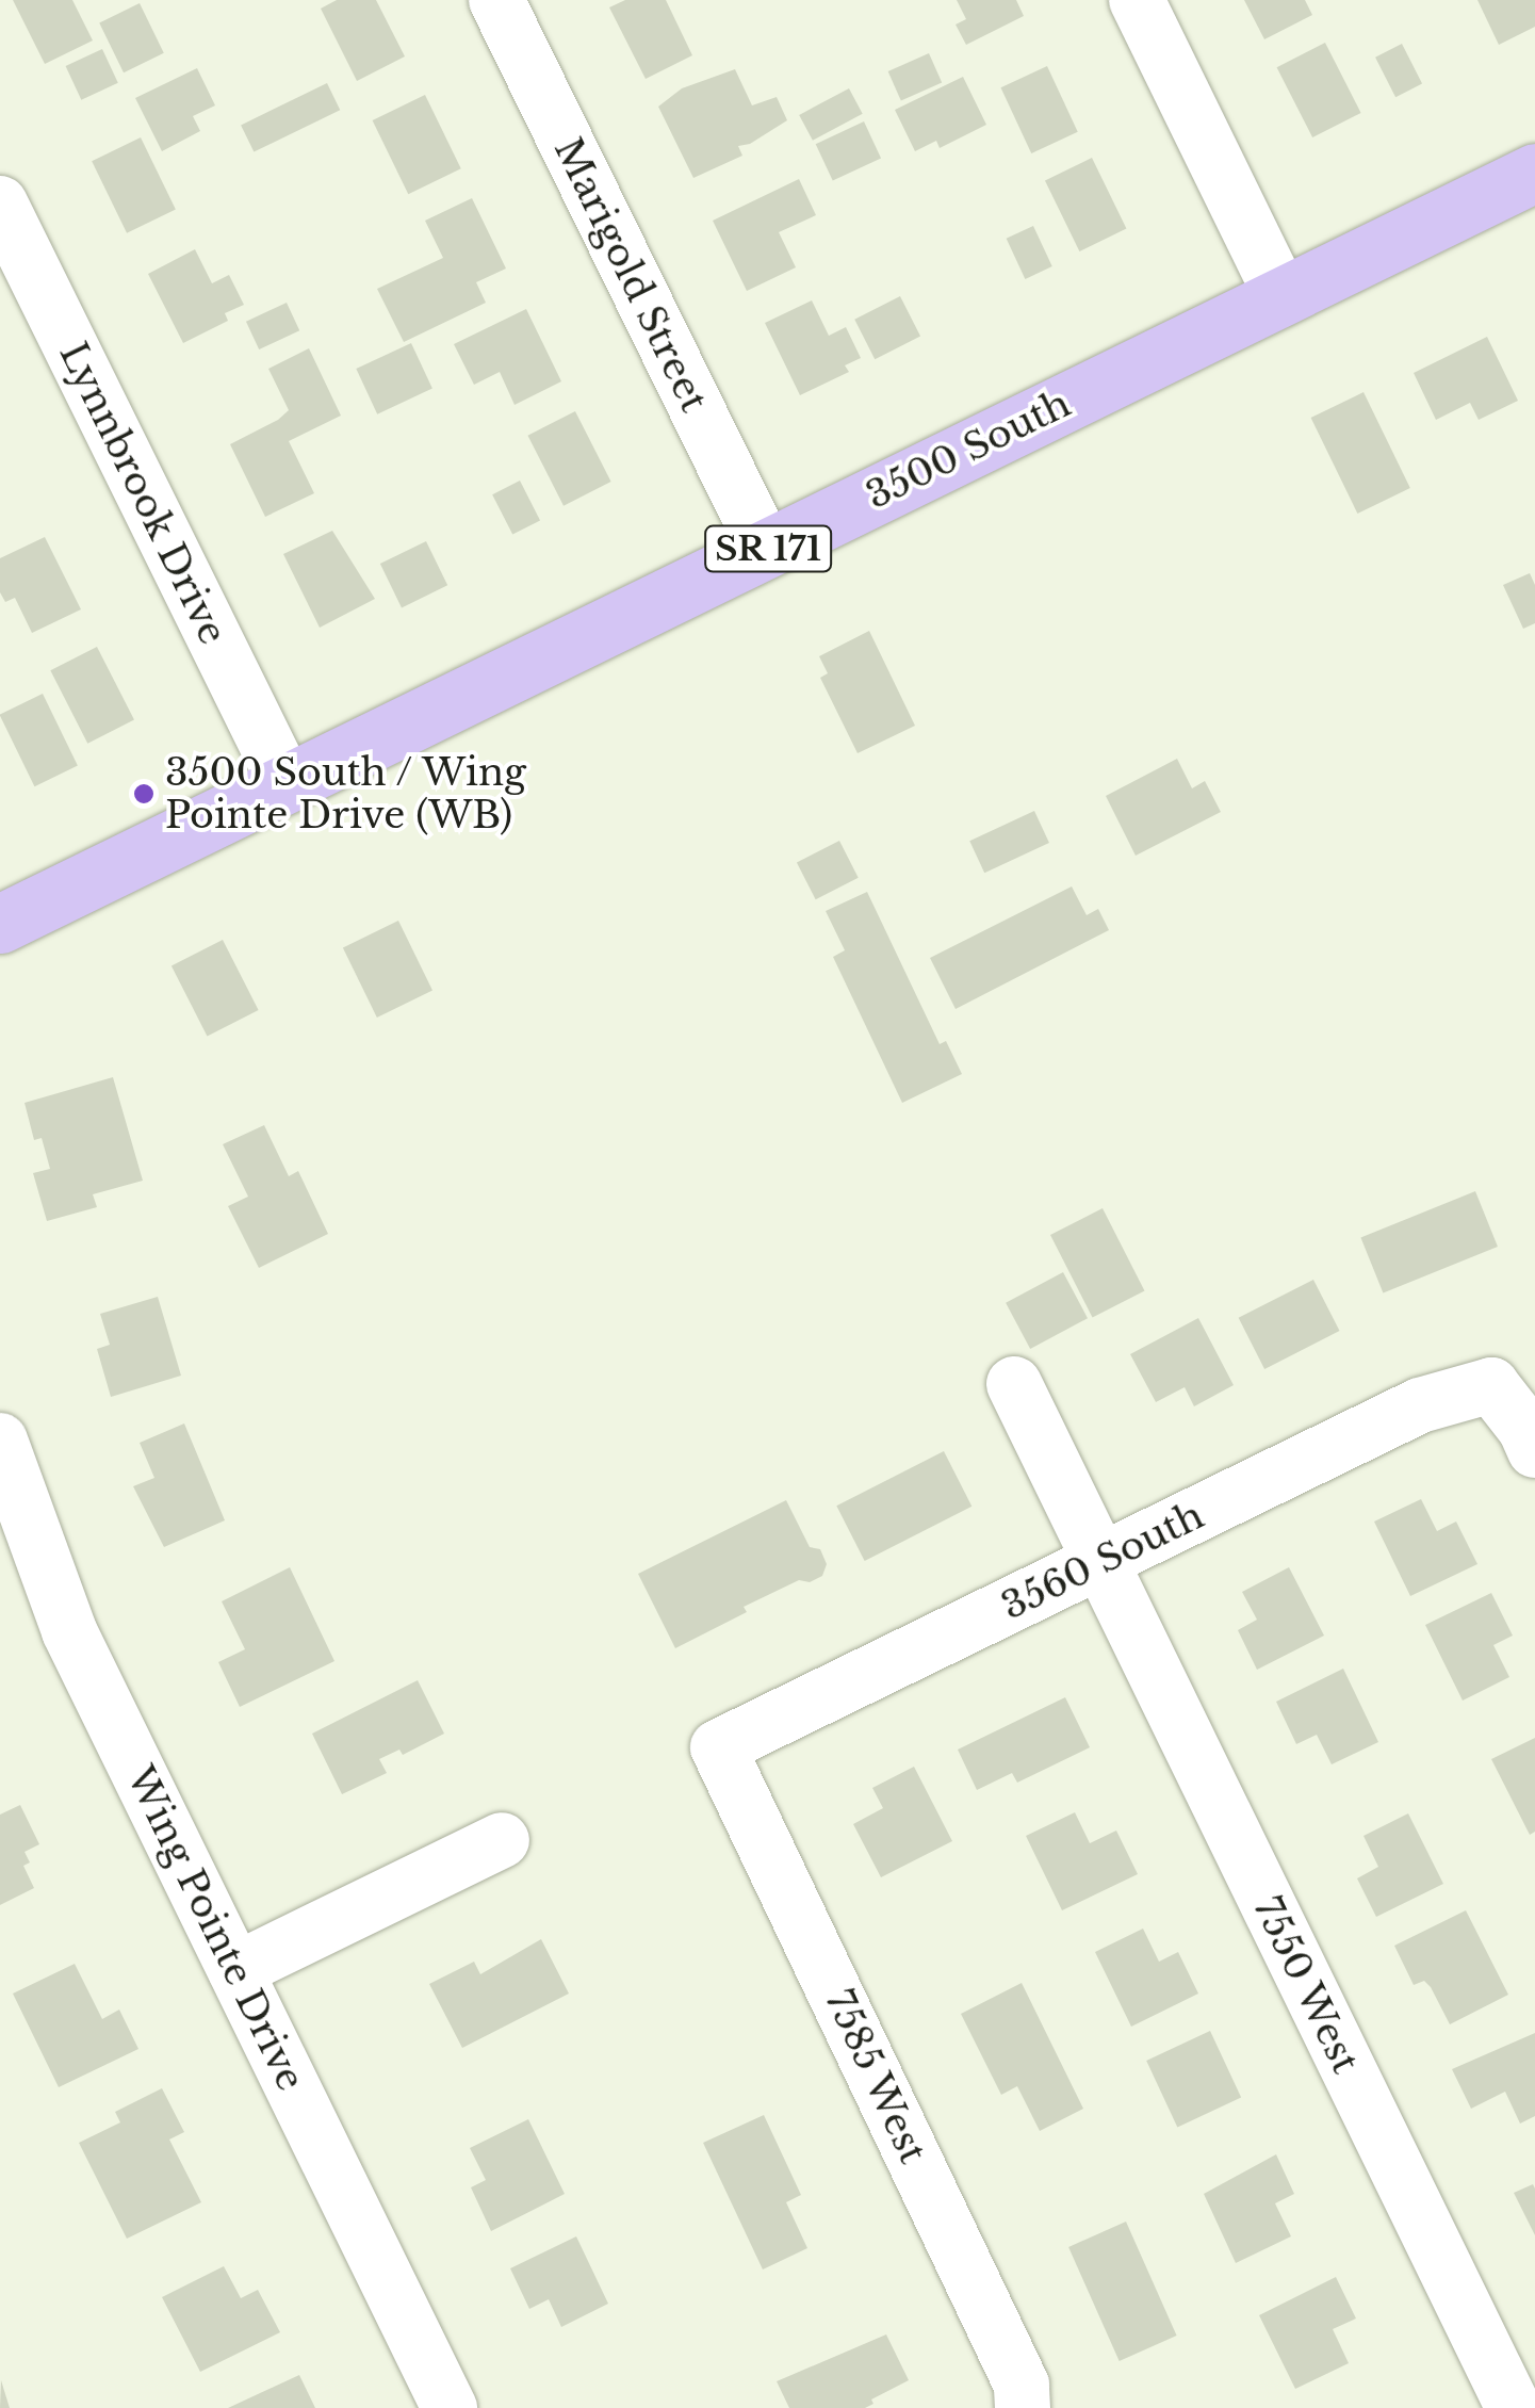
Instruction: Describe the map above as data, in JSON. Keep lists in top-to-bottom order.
{
  "streets": {
    "main road": ["3500 South", "SR 171"],
    "street": [
      "Marigold Street",
      "Lynnbrook Drive",
      "3560 South",
      "Wing Pointe Drive",
      "7550 West",
      "7585 West"
    ]
  },
  "crossings": [
    ["Marigold Street", "3500 South"],
    ["3500 South", "Lynnbrook Drive"],
    ["3560 South", "7550 West"],
    ["3560 South", "7585 West"]
  ],
  "places": ["3500 South / Wing Pointe Drive (WB)"]
}
